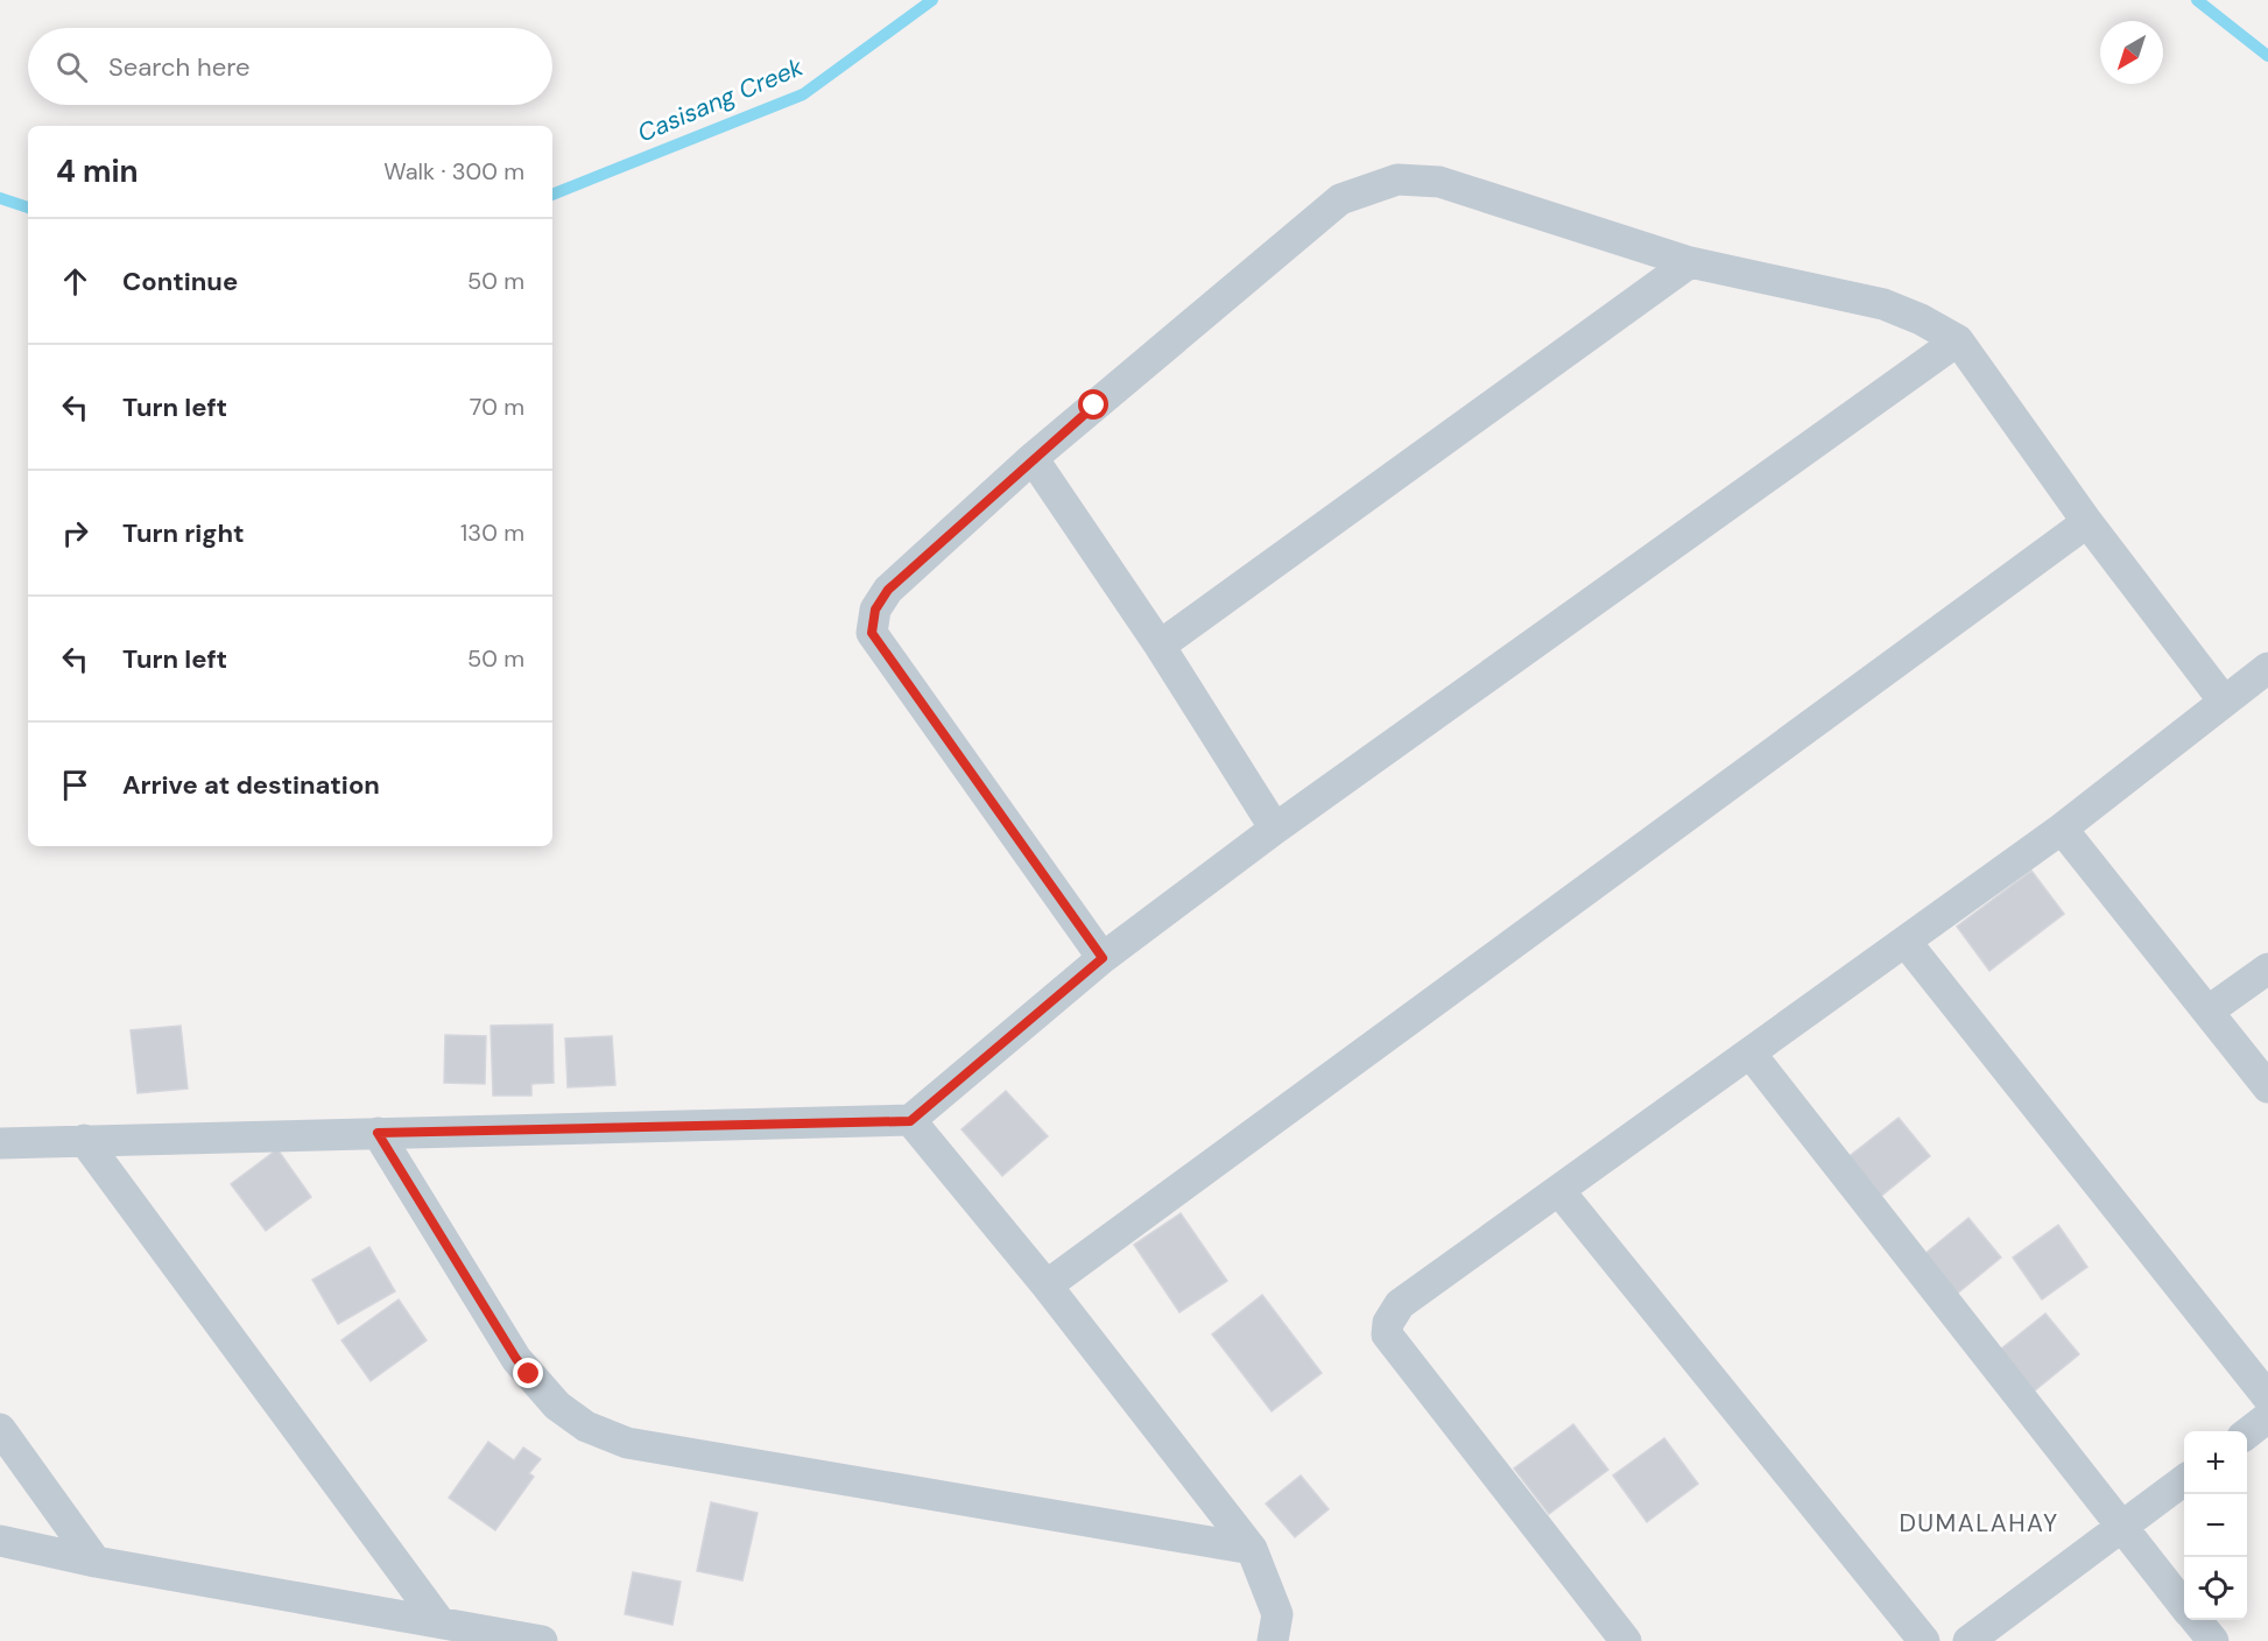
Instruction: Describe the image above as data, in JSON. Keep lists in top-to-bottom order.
{
  "districts": ["DUMALAHAY"],
  "water": ["Casisang Creek"],
  "north": "bottom left",
  "page": {
    "search": "Search here",
    "heading": ["4 min", "Walk · 300 m"],
    "list": [
      ["Continue", "50 m"],
      ["Turn left", "70 m"],
      ["Turn right", "130 m"],
      ["Turn left", "50 m"],
      "Arrive at destination"
    ],
    "map_buttons": ["+", "−"]
  }
}
